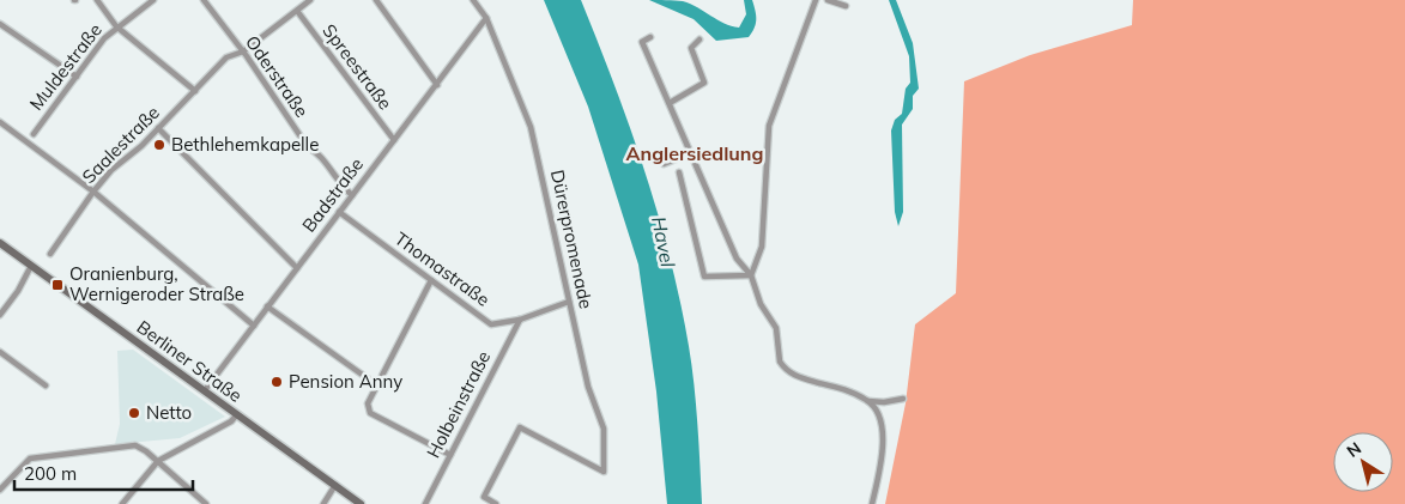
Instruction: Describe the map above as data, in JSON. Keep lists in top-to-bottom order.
{
  "streets": {
    "main road": ["Berliner Straße"],
    "street": [
      "Muldestraße",
      "Spreestraße",
      "Oderstraße",
      "Saalestraße",
      "Badstraße",
      "Dürerpromenade",
      "Thomastraße",
      "Holbeinstraße"
    ]
  },
  "crossings": [
    ["Spreestraße", "Saalestraße"],
    ["Spreestraße", "Badstraße"],
    ["Oderstraße", "Saalestraße"],
    ["Oderstraße", "Badstraße"],
    ["Badstraße", "Dürerpromenade"],
    ["Badstraße", "Thomastraße"],
    ["Badstraße", "Berliner Straße"],
    ["Dürerpromenade", "Thomastraße"],
    ["Thomastraße", "Holbeinstraße"]
  ],
  "districts": ["Anglersiedlung"],
  "water": ["Havel"],
  "places": {
    "other": ["Bethlehemkapelle", "Pension Anny", "Netto"],
    "transit": ["Oranienburg, Wernigeroder Straße"]
  },
  "scale_bar": "200 m",
  "north": "top left"
}
